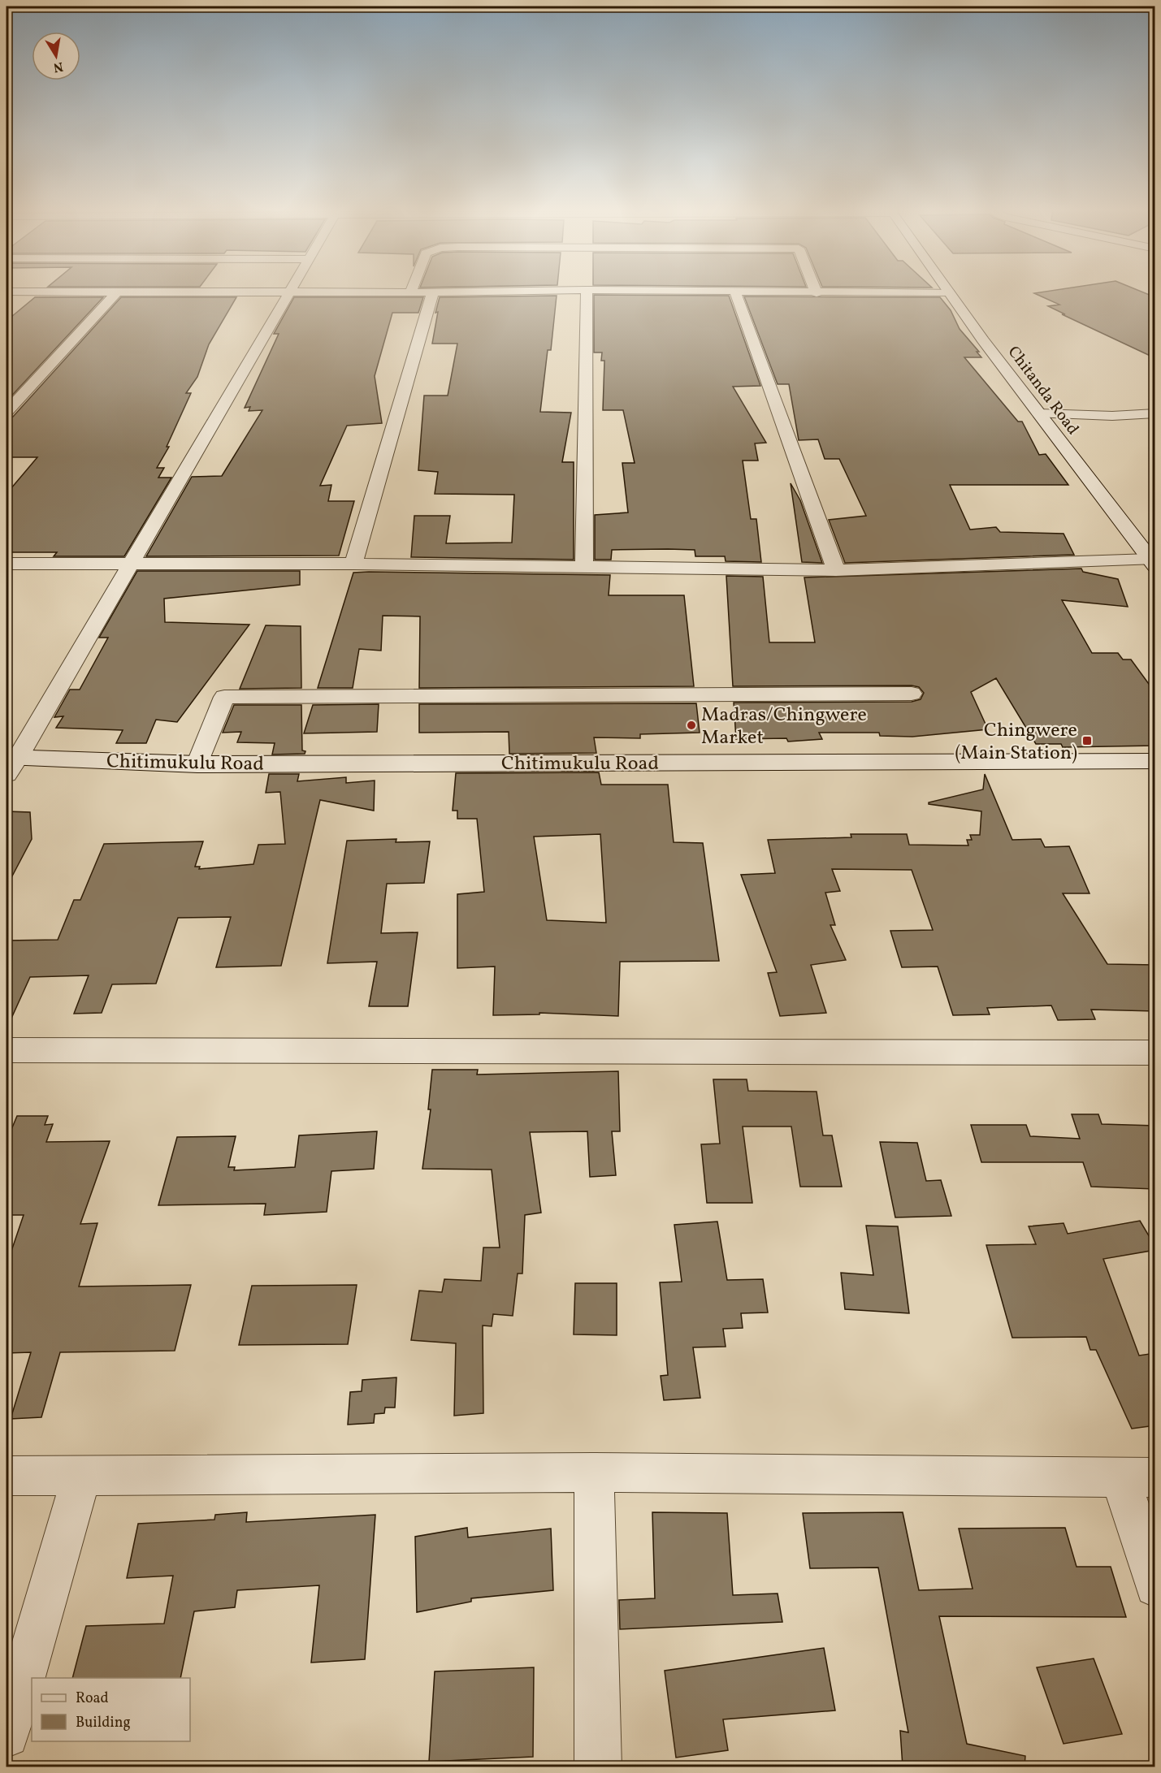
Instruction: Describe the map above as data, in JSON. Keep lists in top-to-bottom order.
{
  "streets": {
    "street": ["Chitanda Road", "Chitimukulu Road"]
  },
  "places": {
    "other": ["Madras/Chingwere Market"],
    "transit": ["Chingwere (Main Station)"]
  },
  "legend": ["Road", "Building"],
  "north": "bottom"
}
